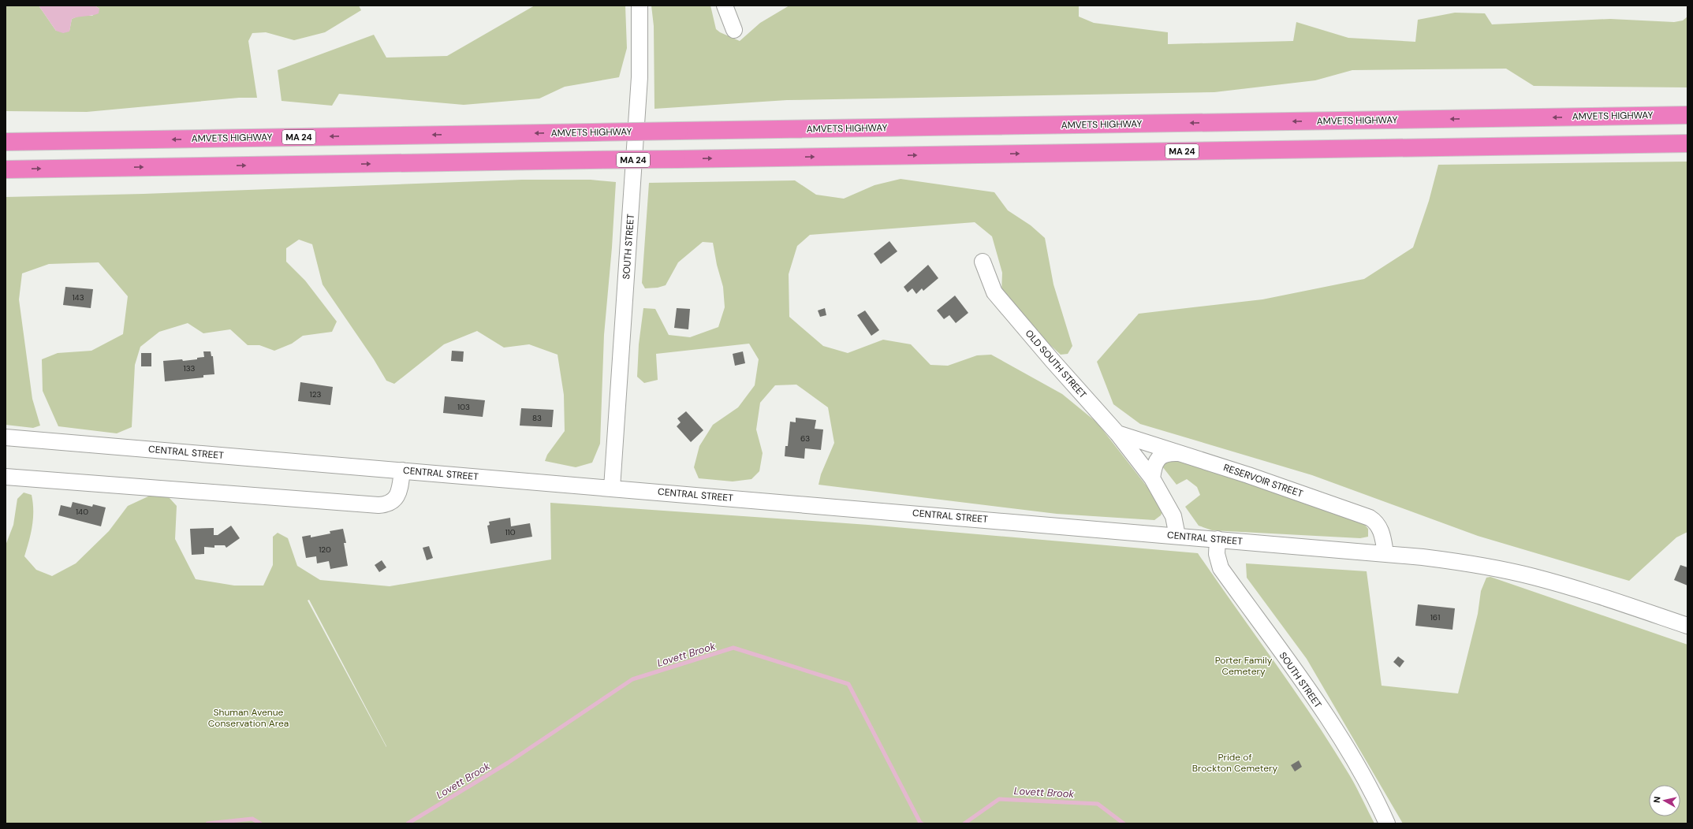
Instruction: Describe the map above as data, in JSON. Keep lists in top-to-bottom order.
{
  "streets": {
    "highway": ["AMVETS HIGHWAY", "MA 24"],
    "street": [
      "SOUTH STREET",
      "OLD SOUTH STREET",
      "CENTRAL STREET",
      "RESERVOIR STREET"
    ]
  },
  "crossings": [
    ["SOUTH STREET", "CENTRAL STREET"],
    ["OLD SOUTH STREET", "RESERVOIR STREET"],
    ["CENTRAL STREET", "RESERVOIR STREET"]
  ],
  "water": ["Lovett Brook"],
  "parks": ["Porter Family Cemetery", "Shuman Avenue Conservation Area", "Pride of Brockton Cemetery"],
  "house_numbers": [
    "143",
    "133",
    "123",
    "103",
    "83",
    "63",
    "140",
    "110",
    "120",
    "161"
  ],
  "north": "left"
}
